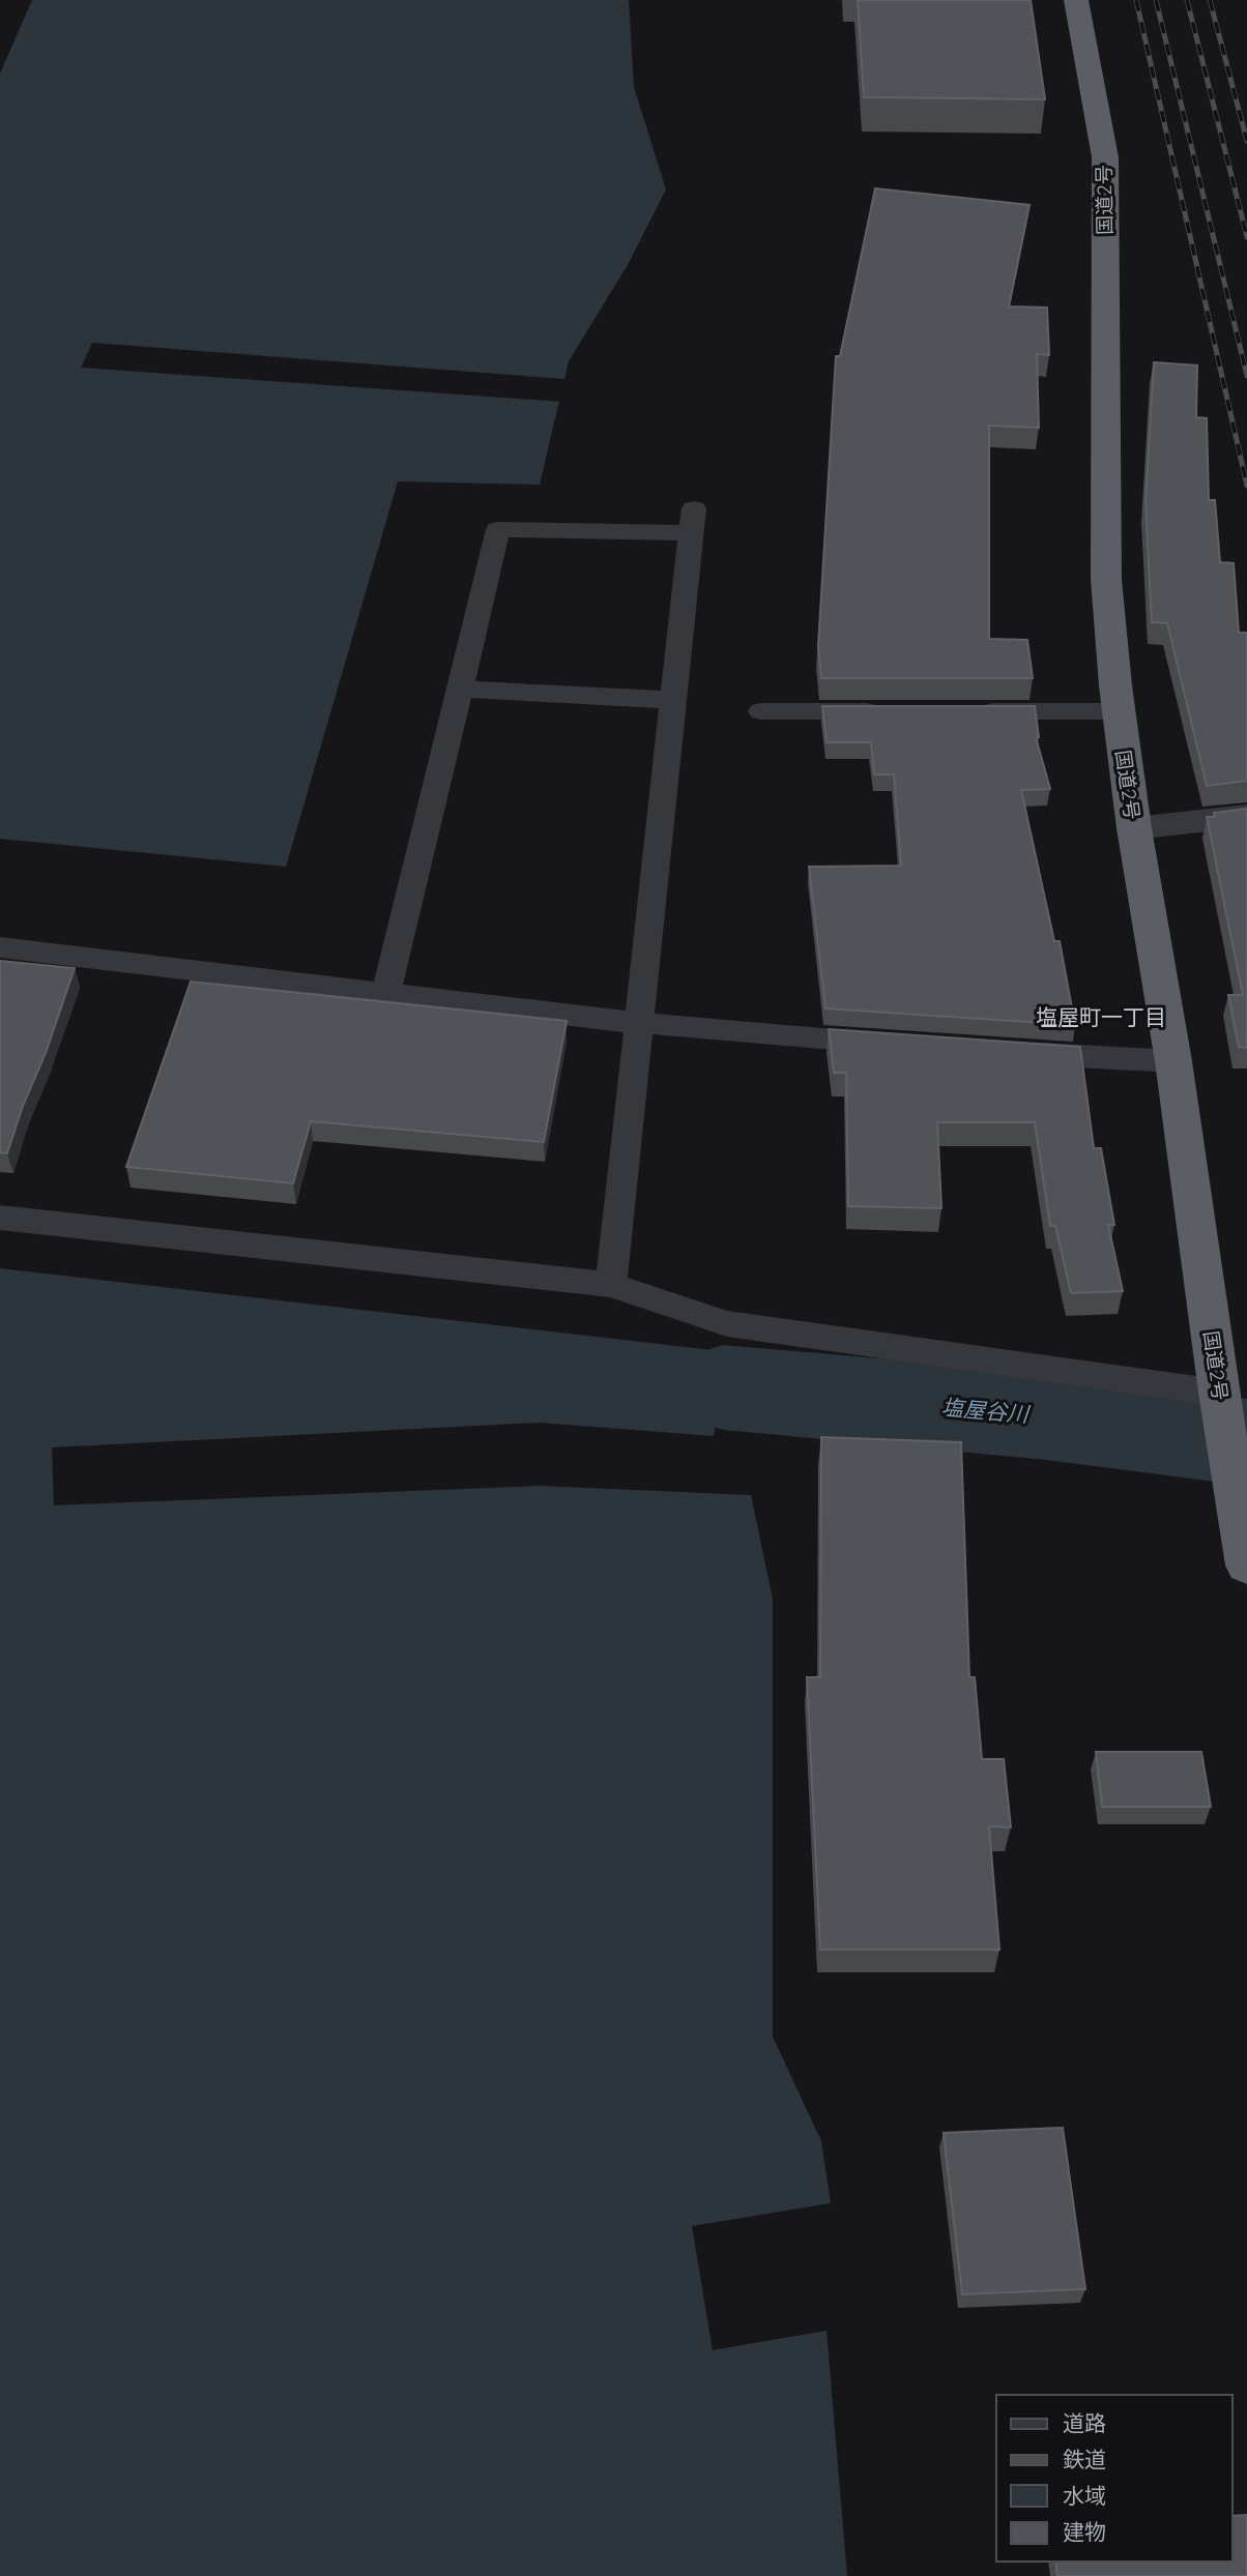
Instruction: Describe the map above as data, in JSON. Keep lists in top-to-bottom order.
{
  "streets": {
    "highway": ["国道2号"]
  },
  "districts": ["塩屋町一丁目"],
  "water": ["塩屋谷川"],
  "legend": [
    "道路",
    "鉄道",
    "水域",
    "建物"
  ]
}
